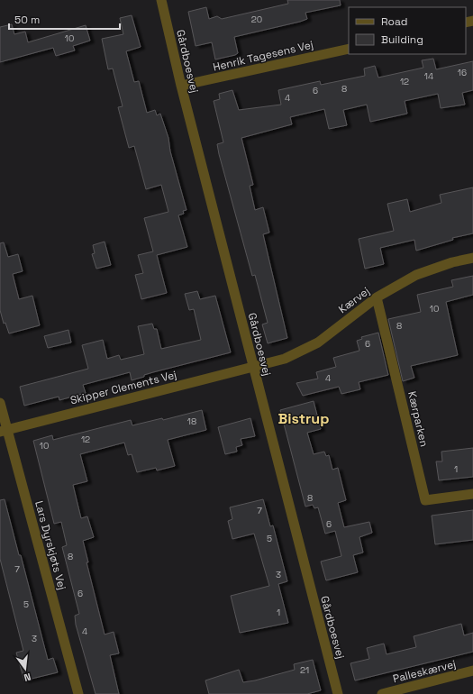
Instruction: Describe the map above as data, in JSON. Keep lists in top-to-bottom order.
{
  "streets": {
    "street": [
      "Henrik Tagesens Vej",
      "Gårdboesvej",
      "Kærvej",
      "Skipper Clements Vej",
      "Kærparken",
      "Lars Dyrskjøts Vej",
      "Palleskærvej"
    ]
  },
  "crossings": [
    ["Henrik Tagesens Vej", "Gårdboesvej"],
    ["Gårdboesvej", "Kærvej"],
    ["Gårdboesvej", "Skipper Clements Vej"],
    ["Kærvej", "Skipper Clements Vej"],
    ["Kærvej", "Kærparken"],
    ["Skipper Clements Vej", "Lars Dyrskjøts Vej"]
  ],
  "districts": ["Bistrup"],
  "house_numbers": [
    "20",
    "10",
    "16",
    "14",
    "12",
    "8",
    "6",
    "4",
    "10",
    "8",
    "6",
    "4",
    "18",
    "12",
    "10",
    "1",
    "8",
    "7",
    "6",
    "5",
    "8",
    "7",
    "3",
    "6",
    "5",
    "1",
    "4",
    "3",
    "21"
  ],
  "legend": ["Road", "Building"],
  "scale_bar": "50 m",
  "north": "bottom"
}
